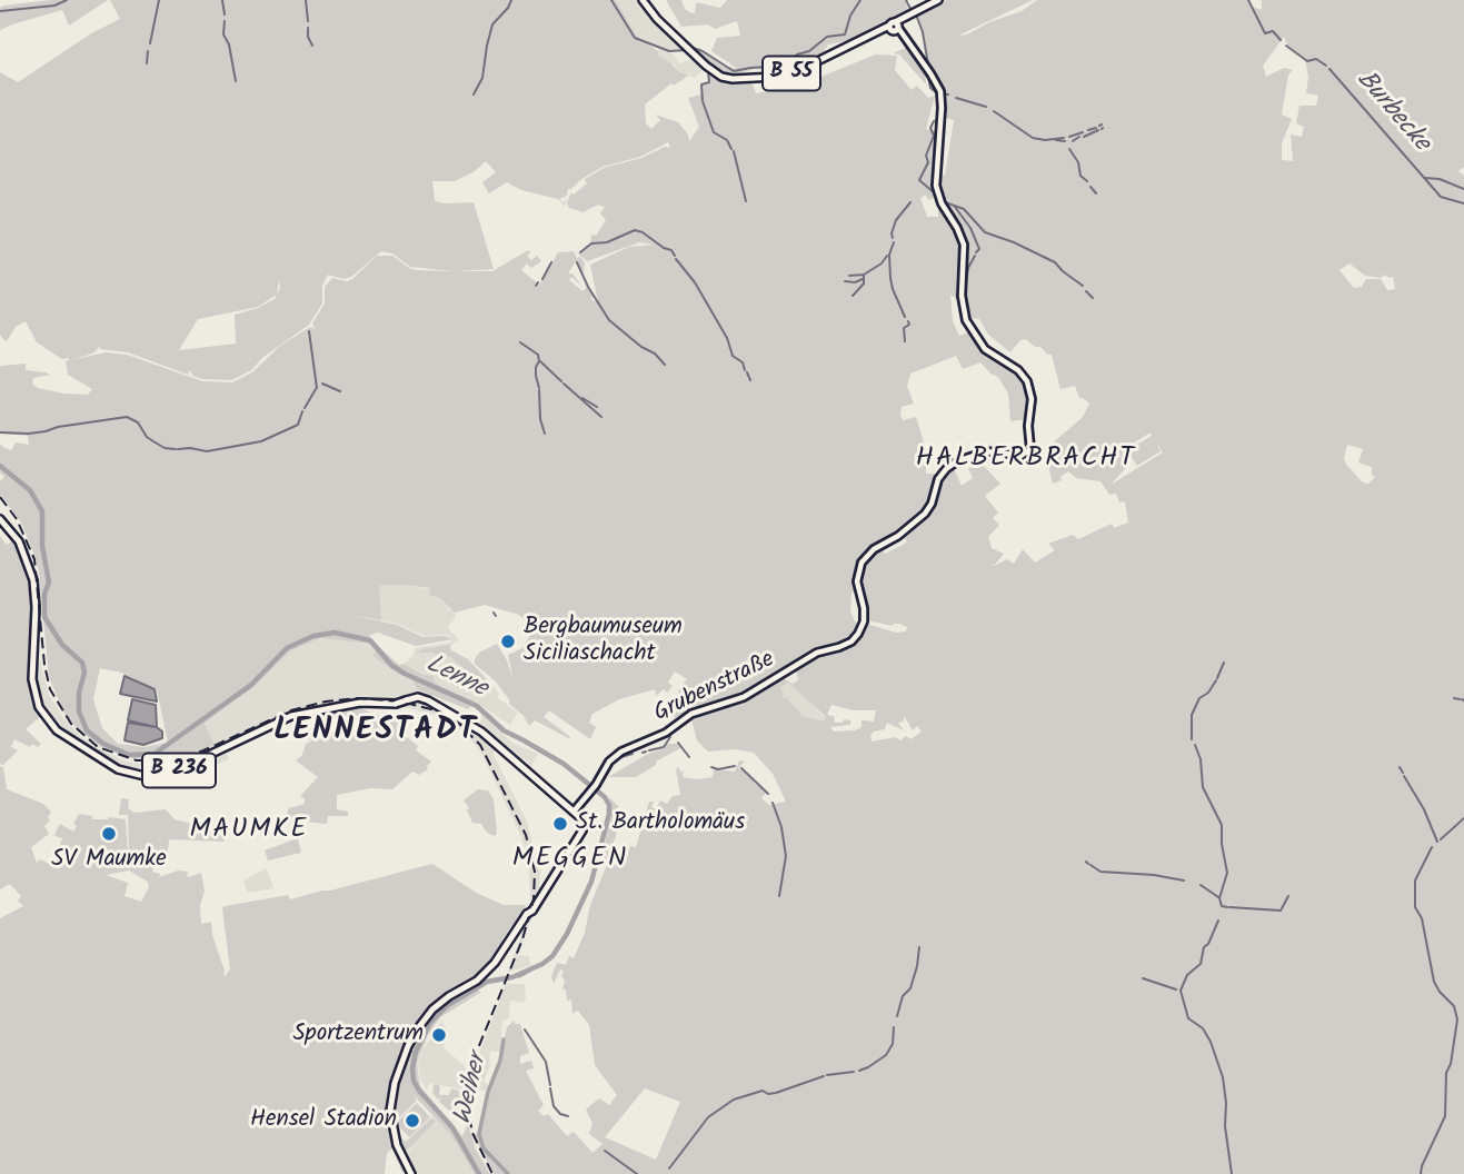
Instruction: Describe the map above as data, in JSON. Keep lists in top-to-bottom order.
{
  "streets": {
    "main road": ["B 55", "Grubenstraße", "B 236"]
  },
  "crossings": [
    ["B 55", "Grubenstraße"],
    ["Grubenstraße", "B 236"]
  ],
  "districts": [
    "HALBERBRACHT",
    "LENNESTADT",
    "MAUMKE",
    "MEGGEN"
  ],
  "water": ["Burbecke", "Lenne", "Weiher"],
  "places": [
    "Bergbaumuseum Siciliaschacht",
    "St. Bartholomäus",
    "SV Maumke",
    "Sportzentrum",
    "Hensel Stadion"
  ]
}
